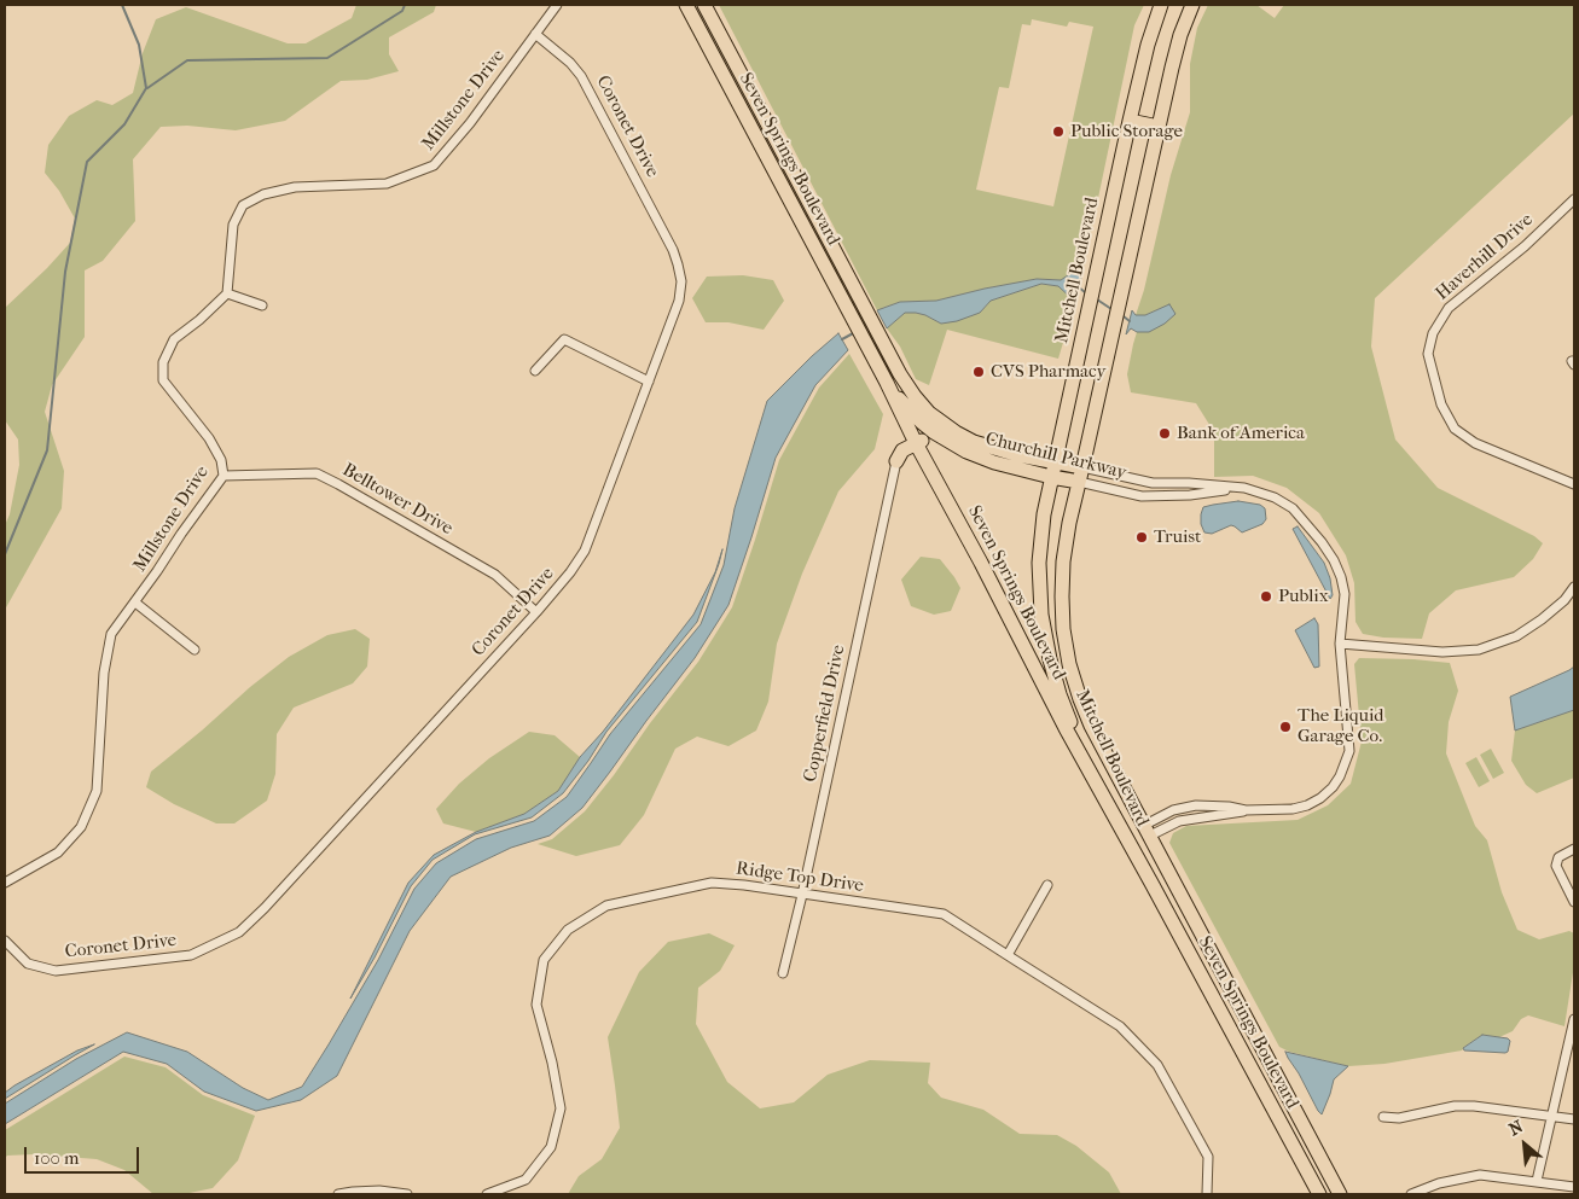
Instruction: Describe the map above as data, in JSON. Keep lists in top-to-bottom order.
{
  "streets": {
    "main road": ["Seven Springs Boulevard", "Mitchell Boulevard", "Churchill Parkway"],
    "street": [
      "Millstone Drive",
      "Coronet Drive",
      "Haverhill Drive",
      "Belltower Drive",
      "Copperfield Drive",
      "Ridge Top Drive"
    ]
  },
  "crossings": [
    ["Millstone Drive", "Coronet Drive"],
    ["Millstone Drive", "Belltower Drive"],
    ["Coronet Drive", "Belltower Drive"],
    ["Seven Springs Boulevard", "Mitchell Boulevard"],
    ["Seven Springs Boulevard", "Churchill Parkway"],
    ["Mitchell Boulevard", "Churchill Parkway"],
    ["Copperfield Drive", "Ridge Top Drive"]
  ],
  "places": [
    "Public Storage",
    "CVS Pharmacy",
    "Bank of America",
    "Truist",
    "Publix",
    "The Liquid Garage Co."
  ],
  "scale_bar": "100 m",
  "north": "top left"
}
